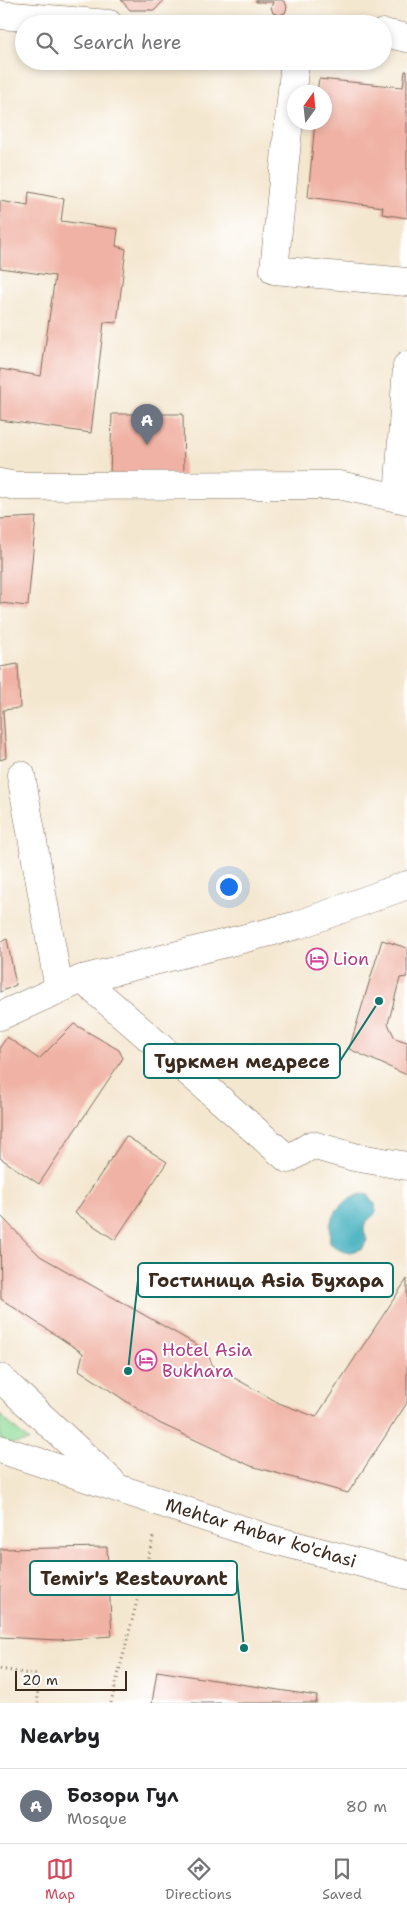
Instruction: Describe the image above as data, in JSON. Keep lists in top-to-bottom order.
{
  "streets": {
    "street": ["Mehtar Anbar ko'chasi"]
  },
  "places": {
    "hotel": ["Lion", "Hotel Asia Bukhara"],
    "other": ["Туркмен медресе", "Гостиница Asia Бухара", "Temir's Restaurant"]
  },
  "scale_bar": "20 m",
  "north": "top",
  "page": {
    "search": "Search here",
    "pins": "A",
    "scale": "20 m",
    "heading": "Nearby",
    "list": [
      {
        "mark": "A",
        "name": "Бозори Гул",
        "note": "Mosque",
        "value": "80 m"
      }
    ],
    "nav": ["Map", "Directions", "Saved"]
  }
}
